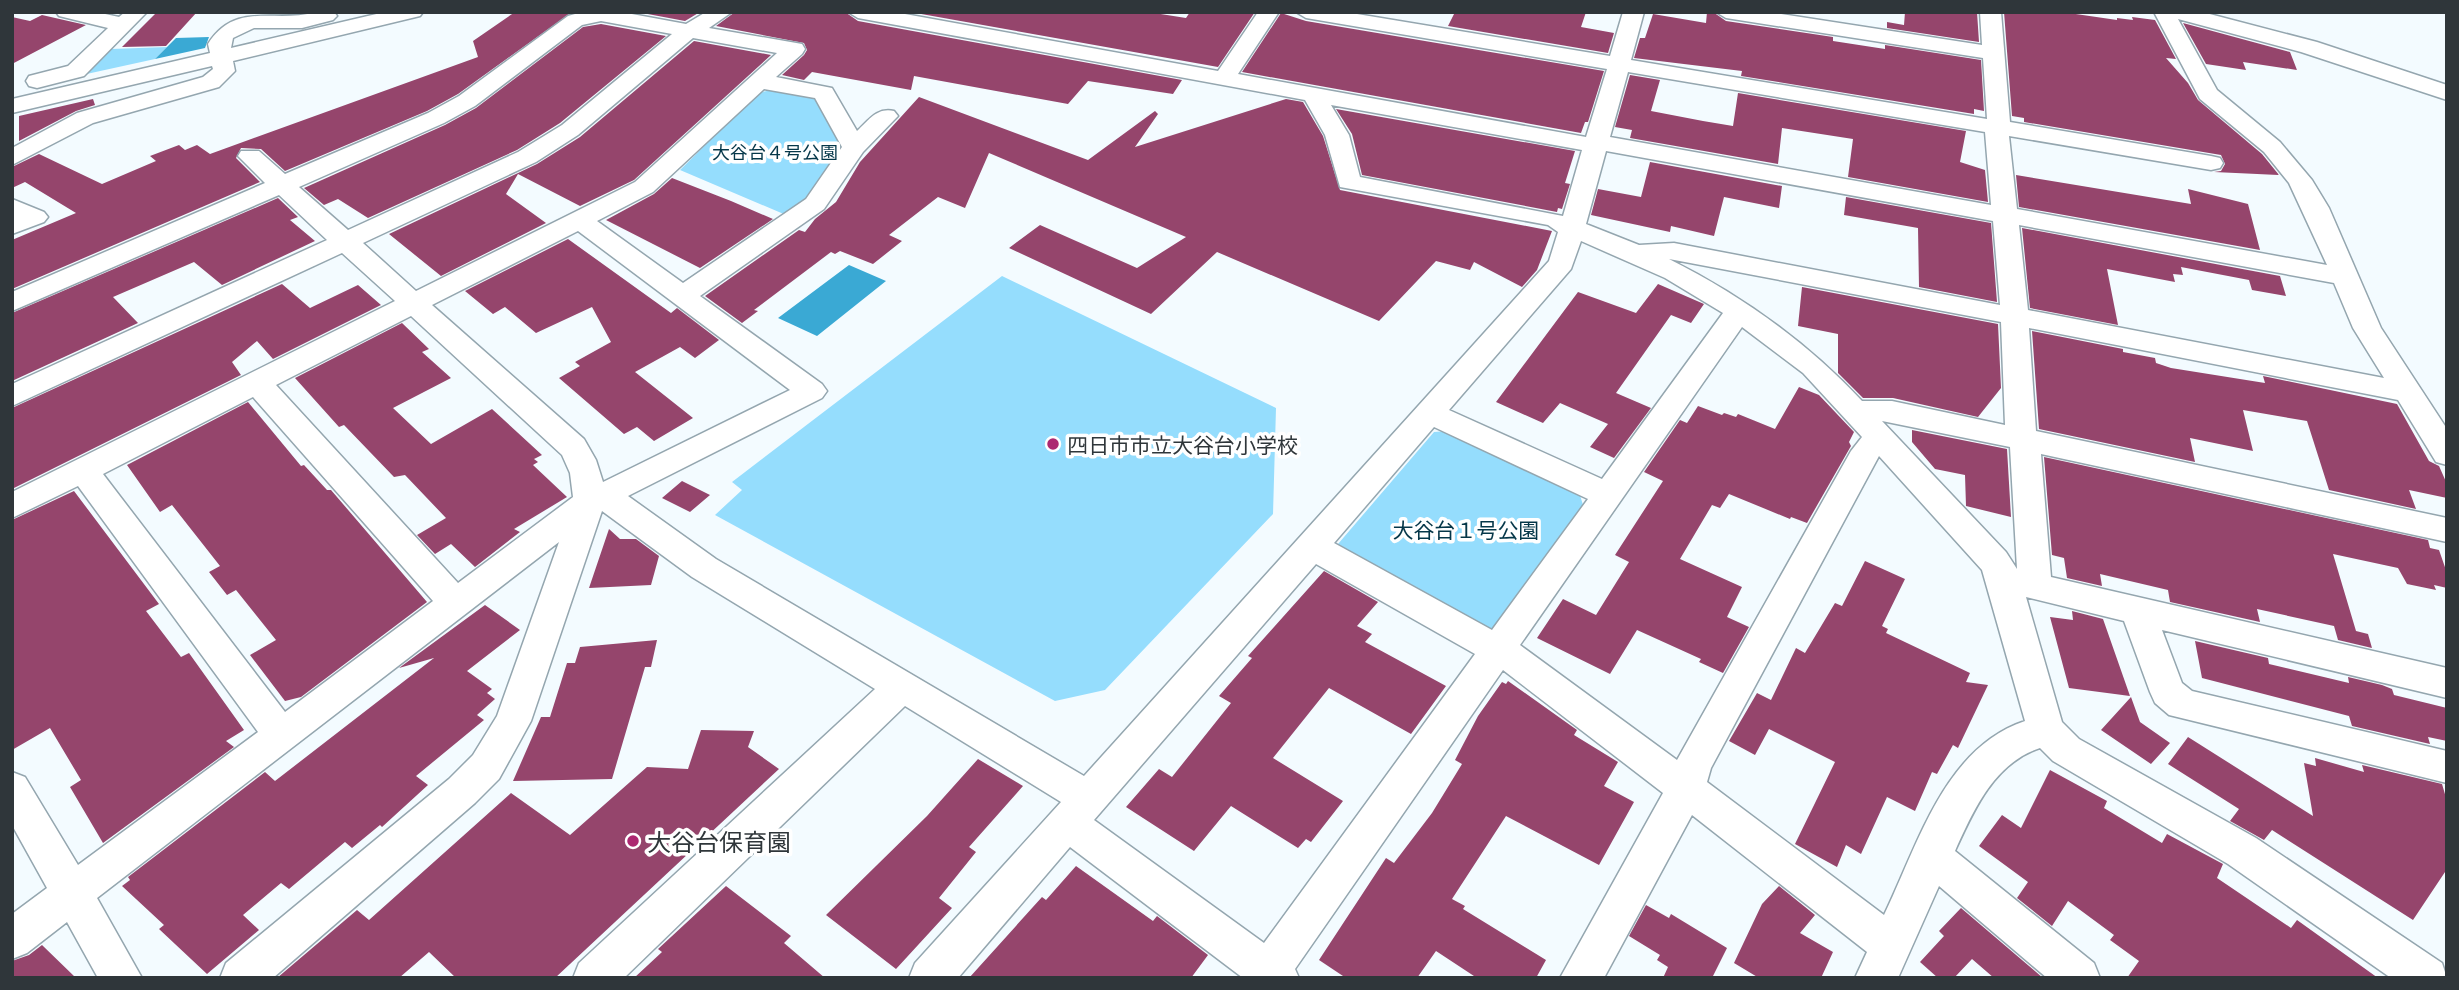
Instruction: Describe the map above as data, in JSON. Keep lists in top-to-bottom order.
{
  "parks": ["大谷台４号公園", "大谷台１号公園"],
  "places": ["四日市市立大谷台小学校", "大谷台保育園"]
}
